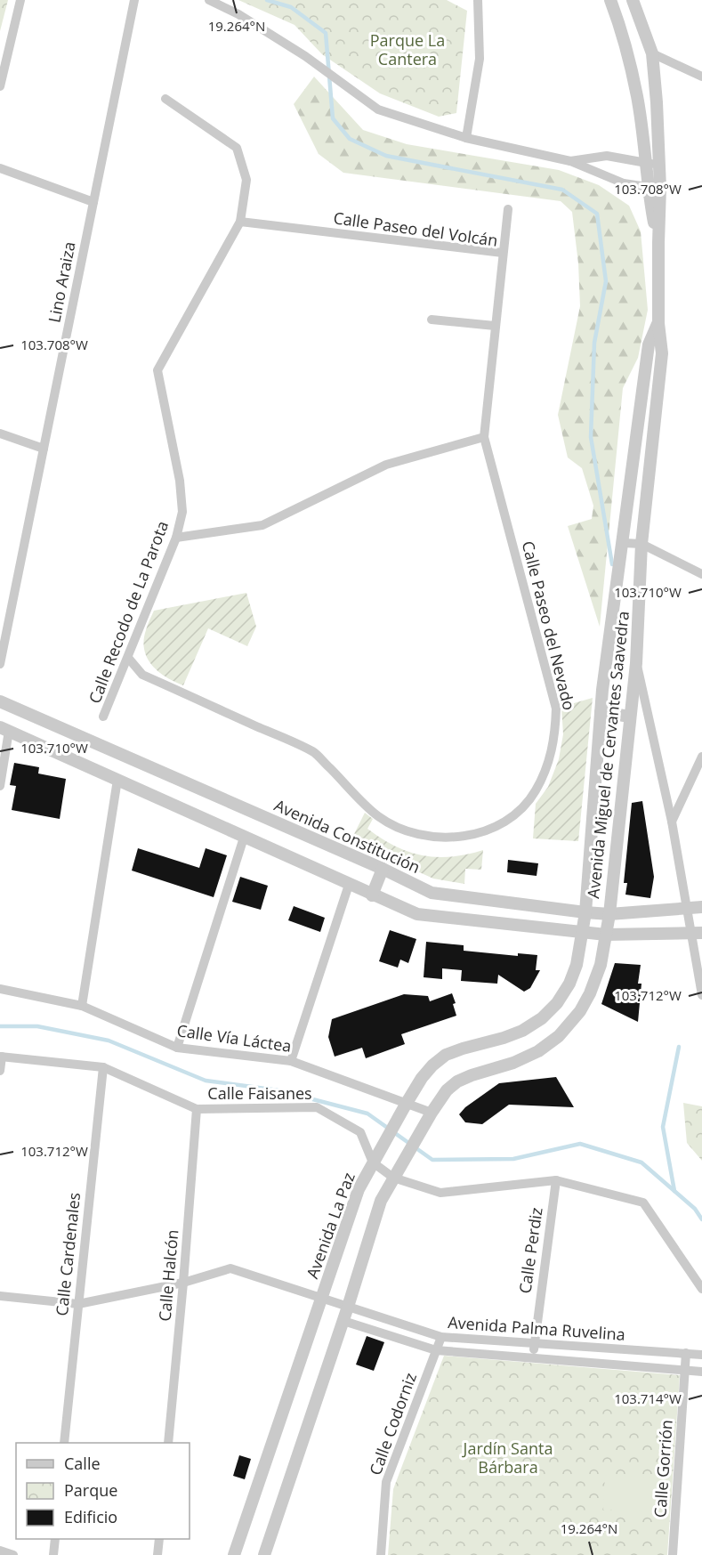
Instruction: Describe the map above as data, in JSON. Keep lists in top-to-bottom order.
{
  "streets": {
    "street": [
      "Calle Paseo del Volcán",
      "Lino Araiza",
      "Calle Recodo de La Parota",
      "Calle Paseo del Nevado",
      "Avenida Miguel de Cervantes Saavedra",
      "Avenida Constitución",
      "Calle Vía Láctea",
      "Calle Faisanes",
      "Avenida La Paz",
      "Calle Perdiz",
      "Calle Cardenales",
      "Calle Halcón",
      "Avenida Palma Ruvelina",
      "Calle Codorniz",
      "Calle Gorrión"
    ]
  },
  "crossings": [
    ["Calle Paseo del Volcán", "Calle Recodo de La Parota"],
    ["Calle Paseo del Volcán", "Calle Paseo del Nevado"],
    ["Calle Recodo de La Parota", "Calle Paseo del Nevado"],
    ["Avenida Miguel de Cervantes Saavedra", "Avenida Constitución"],
    ["Avenida Miguel de Cervantes Saavedra", "Avenida La Paz"],
    ["Calle Vía Láctea", "Avenida La Paz"],
    ["Calle Faisanes", "Avenida La Paz"],
    ["Calle Faisanes", "Calle Cardenales"],
    ["Calle Faisanes", "Calle Halcón"],
    ["Avenida La Paz", "Avenida Palma Ruvelina"],
    ["Calle Perdiz", "Avenida Palma Ruvelina"],
    ["Calle Cardenales", "Avenida Palma Ruvelina"],
    ["Calle Halcón", "Avenida Palma Ruvelina"],
    ["Avenida Palma Ruvelina", "Calle Codorniz"],
    ["Avenida Palma Ruvelina", "Calle Gorrión"]
  ],
  "parks": ["Parque La Cantera", "Jardín Santa Bárbara"],
  "legend": ["Calle", "Parque", "Edificio"],
  "coordinates": [
    "19.264°N",
    "103.708°W",
    "103.710°W",
    "103.712°W",
    "103.714°W"
  ]
}
